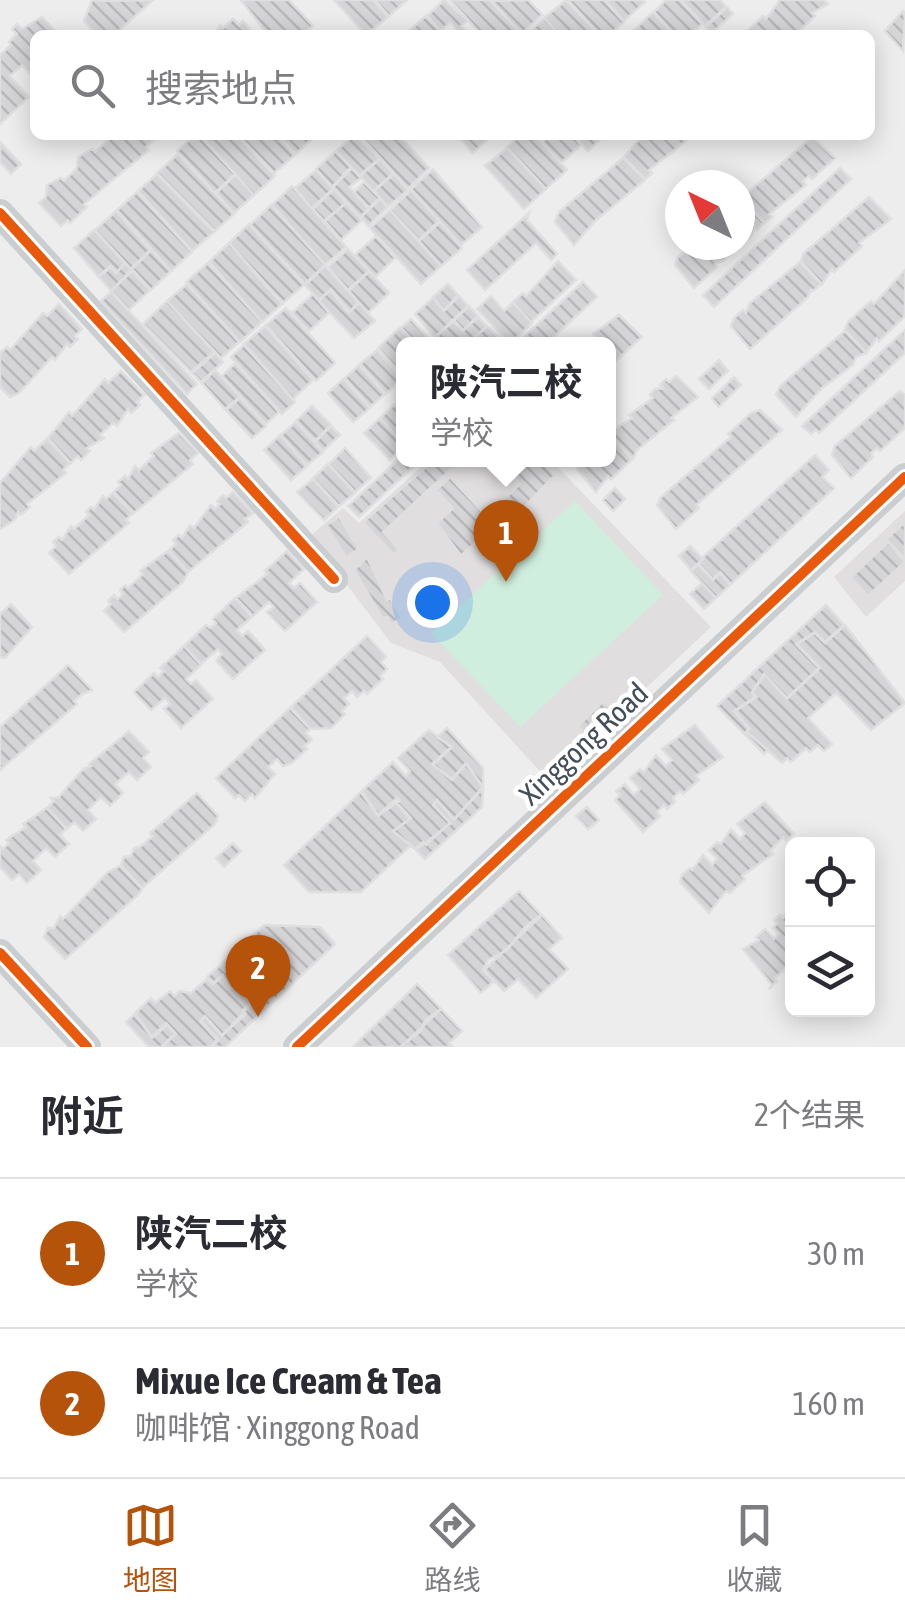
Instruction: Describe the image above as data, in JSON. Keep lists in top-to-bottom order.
{
  "streets": {
    "street": ["Xinggong Road"]
  },
  "north": "top left",
  "page": {
    "search": "搜索地点",
    "popup": ["陕汽二校", "学校"],
    "pins": ["1", "2"],
    "heading": ["附近", "2个结果"],
    "list": [
      {
        "mark": "1",
        "name": "陕汽二校",
        "note": "学校",
        "value": "30 m"
      },
      {
        "mark": "2",
        "name": "Mixue Ice Cream & Tea",
        "note": "咖啡馆 · Xinggong Road",
        "value": "160 m"
      }
    ],
    "nav": ["地图", "路线", "收藏"]
  }
}
